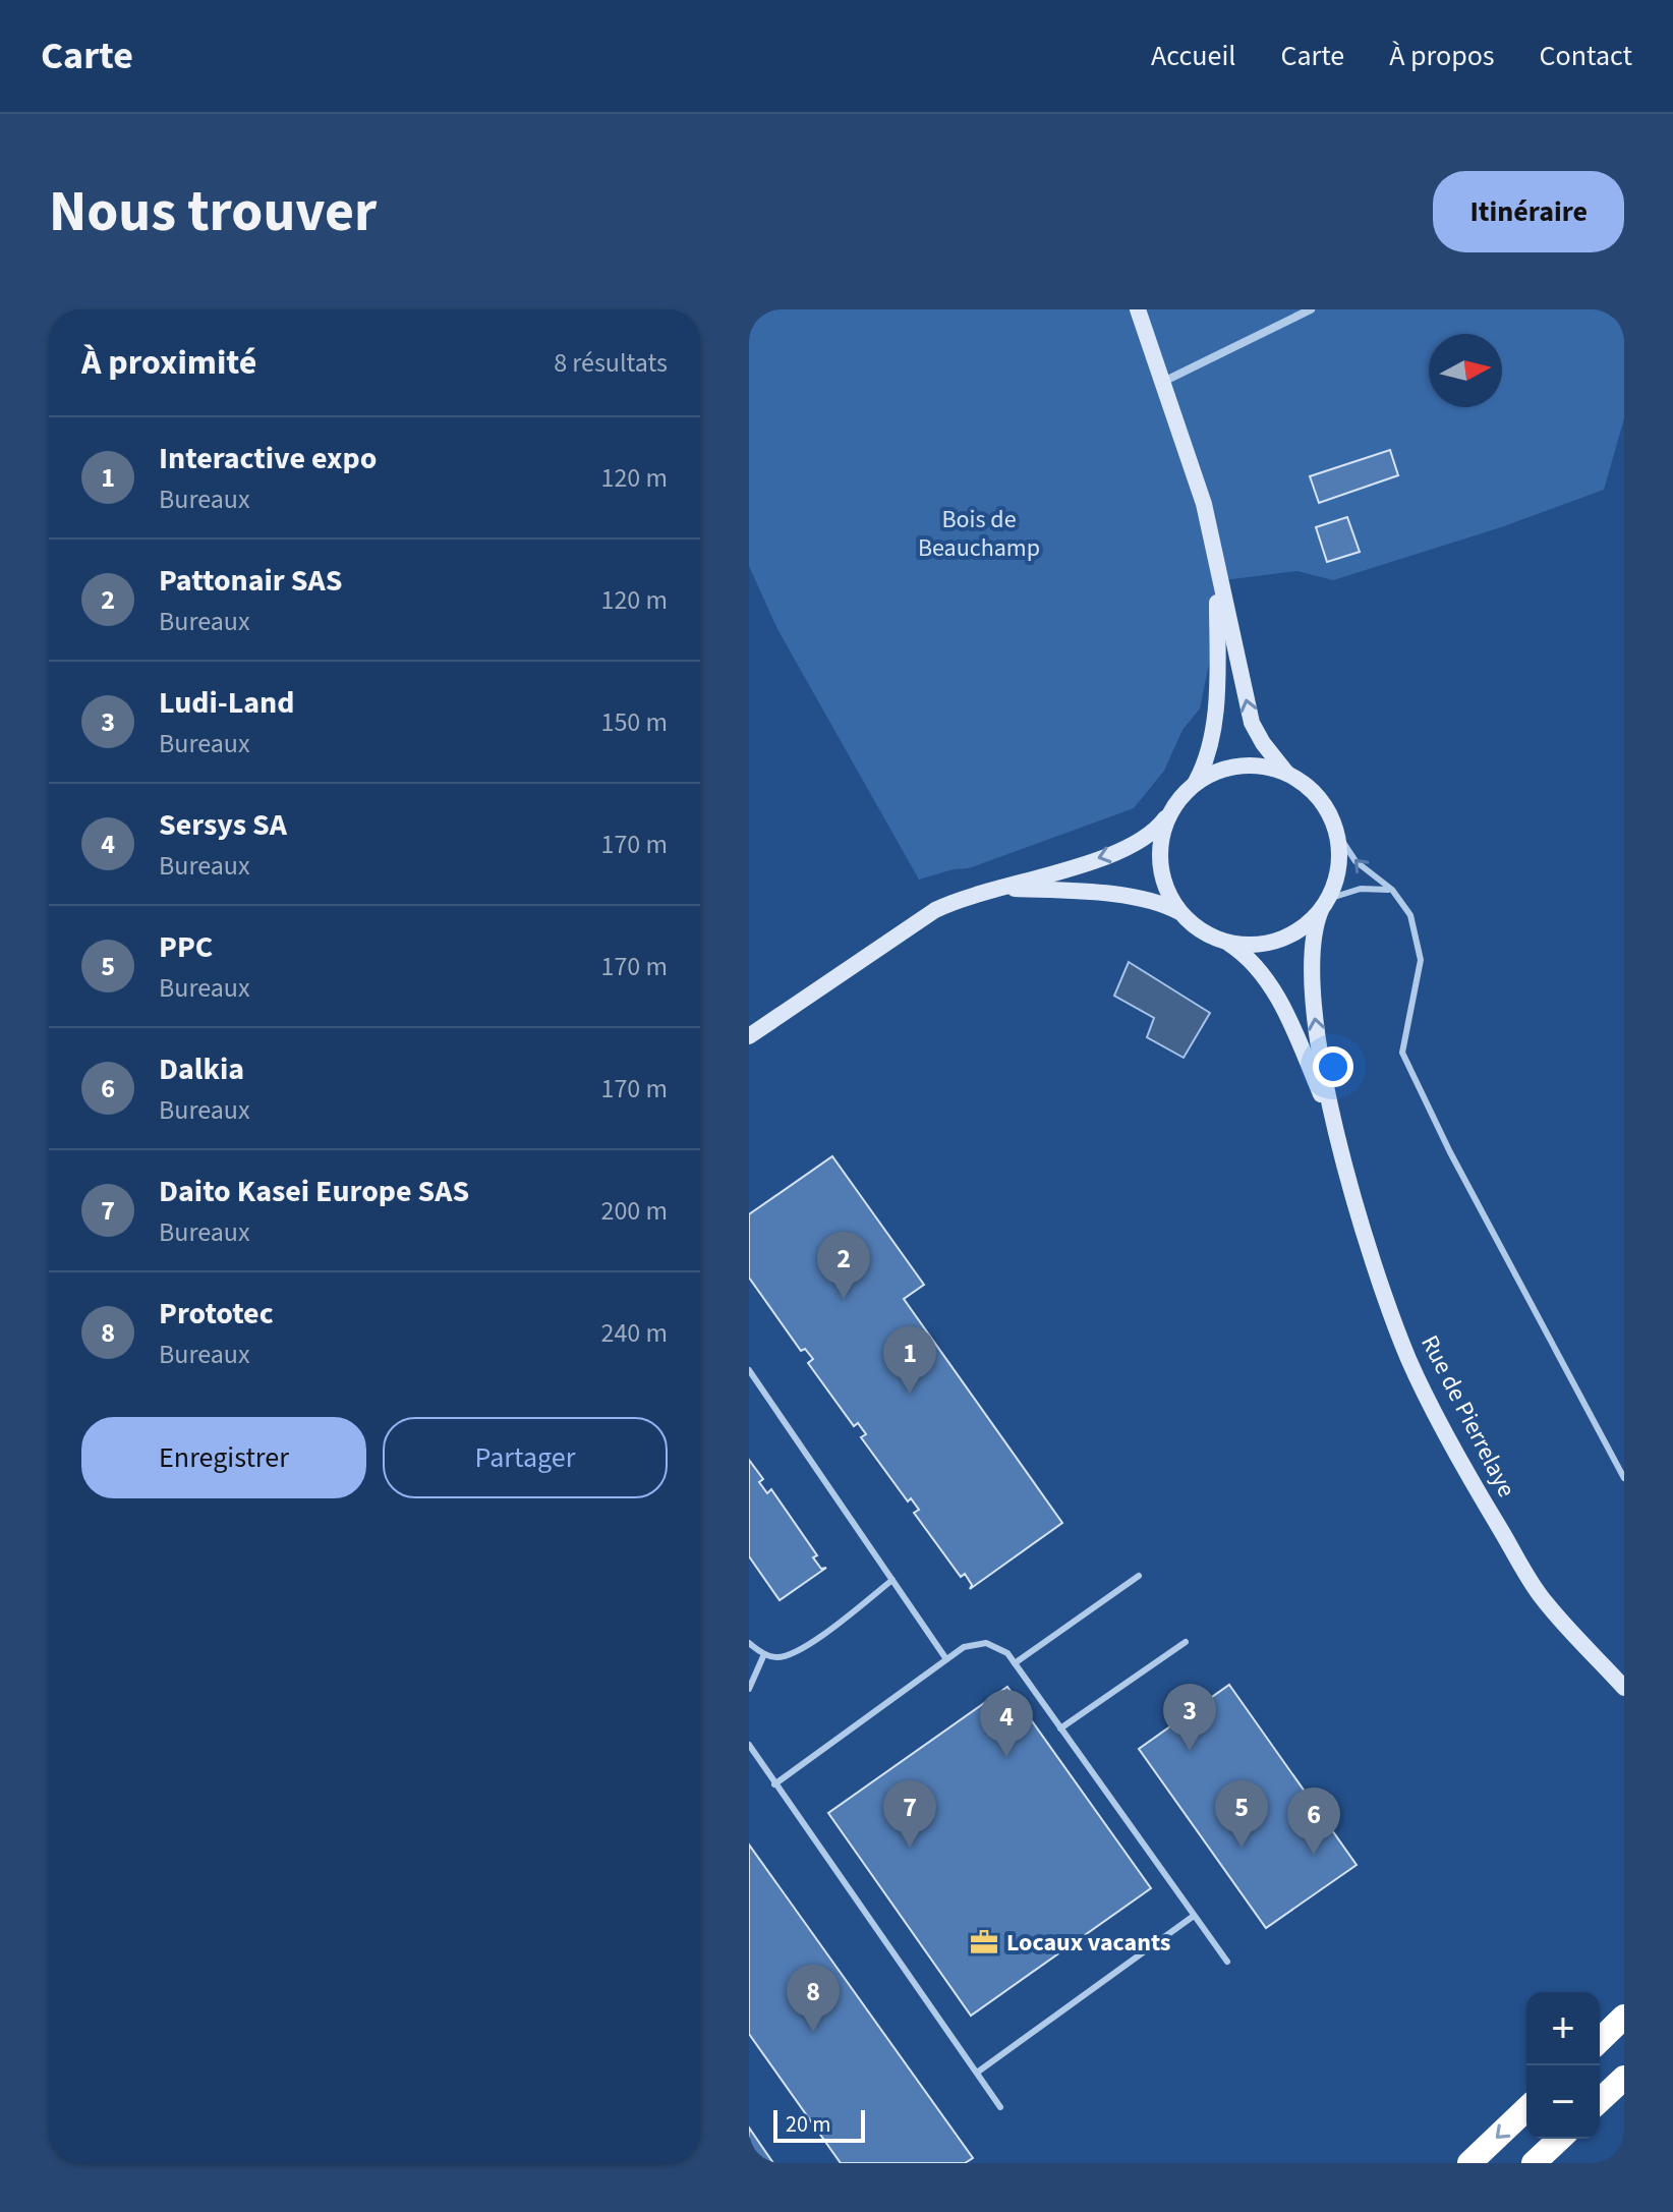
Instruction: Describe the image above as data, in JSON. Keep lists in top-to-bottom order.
{
  "streets": {
    "main road": ["Rue de Pierrelaye"]
  },
  "parks": ["Bois de Beauchamp"],
  "places": {
    "office": ["Locaux vacants"]
  },
  "scale_bar": "20 m",
  "north": "right",
  "page": {
    "header": "Carte",
    "nav": [
      "Accueil",
      "Carte",
      "À propos",
      "Contact"
    ],
    "buttons": [
      "Itinéraire",
      ["Enregistrer", "Partager"]
    ],
    "title": "Nous trouver",
    "heading": ["À proximité", "8 résultats"],
    "list": [
      {
        "mark": "1",
        "name": "Interactive expo",
        "note": "Bureaux",
        "value": "120 m"
      },
      {
        "mark": "2",
        "name": "Pattonair SAS",
        "note": "Bureaux",
        "value": "120 m"
      },
      {
        "mark": "3",
        "name": "Ludi-Land",
        "note": "Bureaux",
        "value": "150 m"
      },
      {
        "mark": "4",
        "name": "Sersys SA",
        "note": "Bureaux",
        "value": "170 m"
      },
      {
        "mark": "5",
        "name": "PPC",
        "note": "Bureaux",
        "value": "170 m"
      },
      {
        "mark": "6",
        "name": "Dalkia",
        "note": "Bureaux",
        "value": "170 m"
      },
      {
        "mark": "7",
        "name": "Daito Kasei Europe SAS",
        "note": "Bureaux",
        "value": "200 m"
      },
      {
        "mark": "8",
        "name": "Prototec",
        "note": "Bureaux",
        "value": "240 m"
      }
    ],
    "pins": [
      "2",
      "1",
      "3",
      "4",
      "5",
      "7",
      "6",
      "8"
    ],
    "map_buttons": ["+", "−"],
    "scale": "20 m"
  }
}
